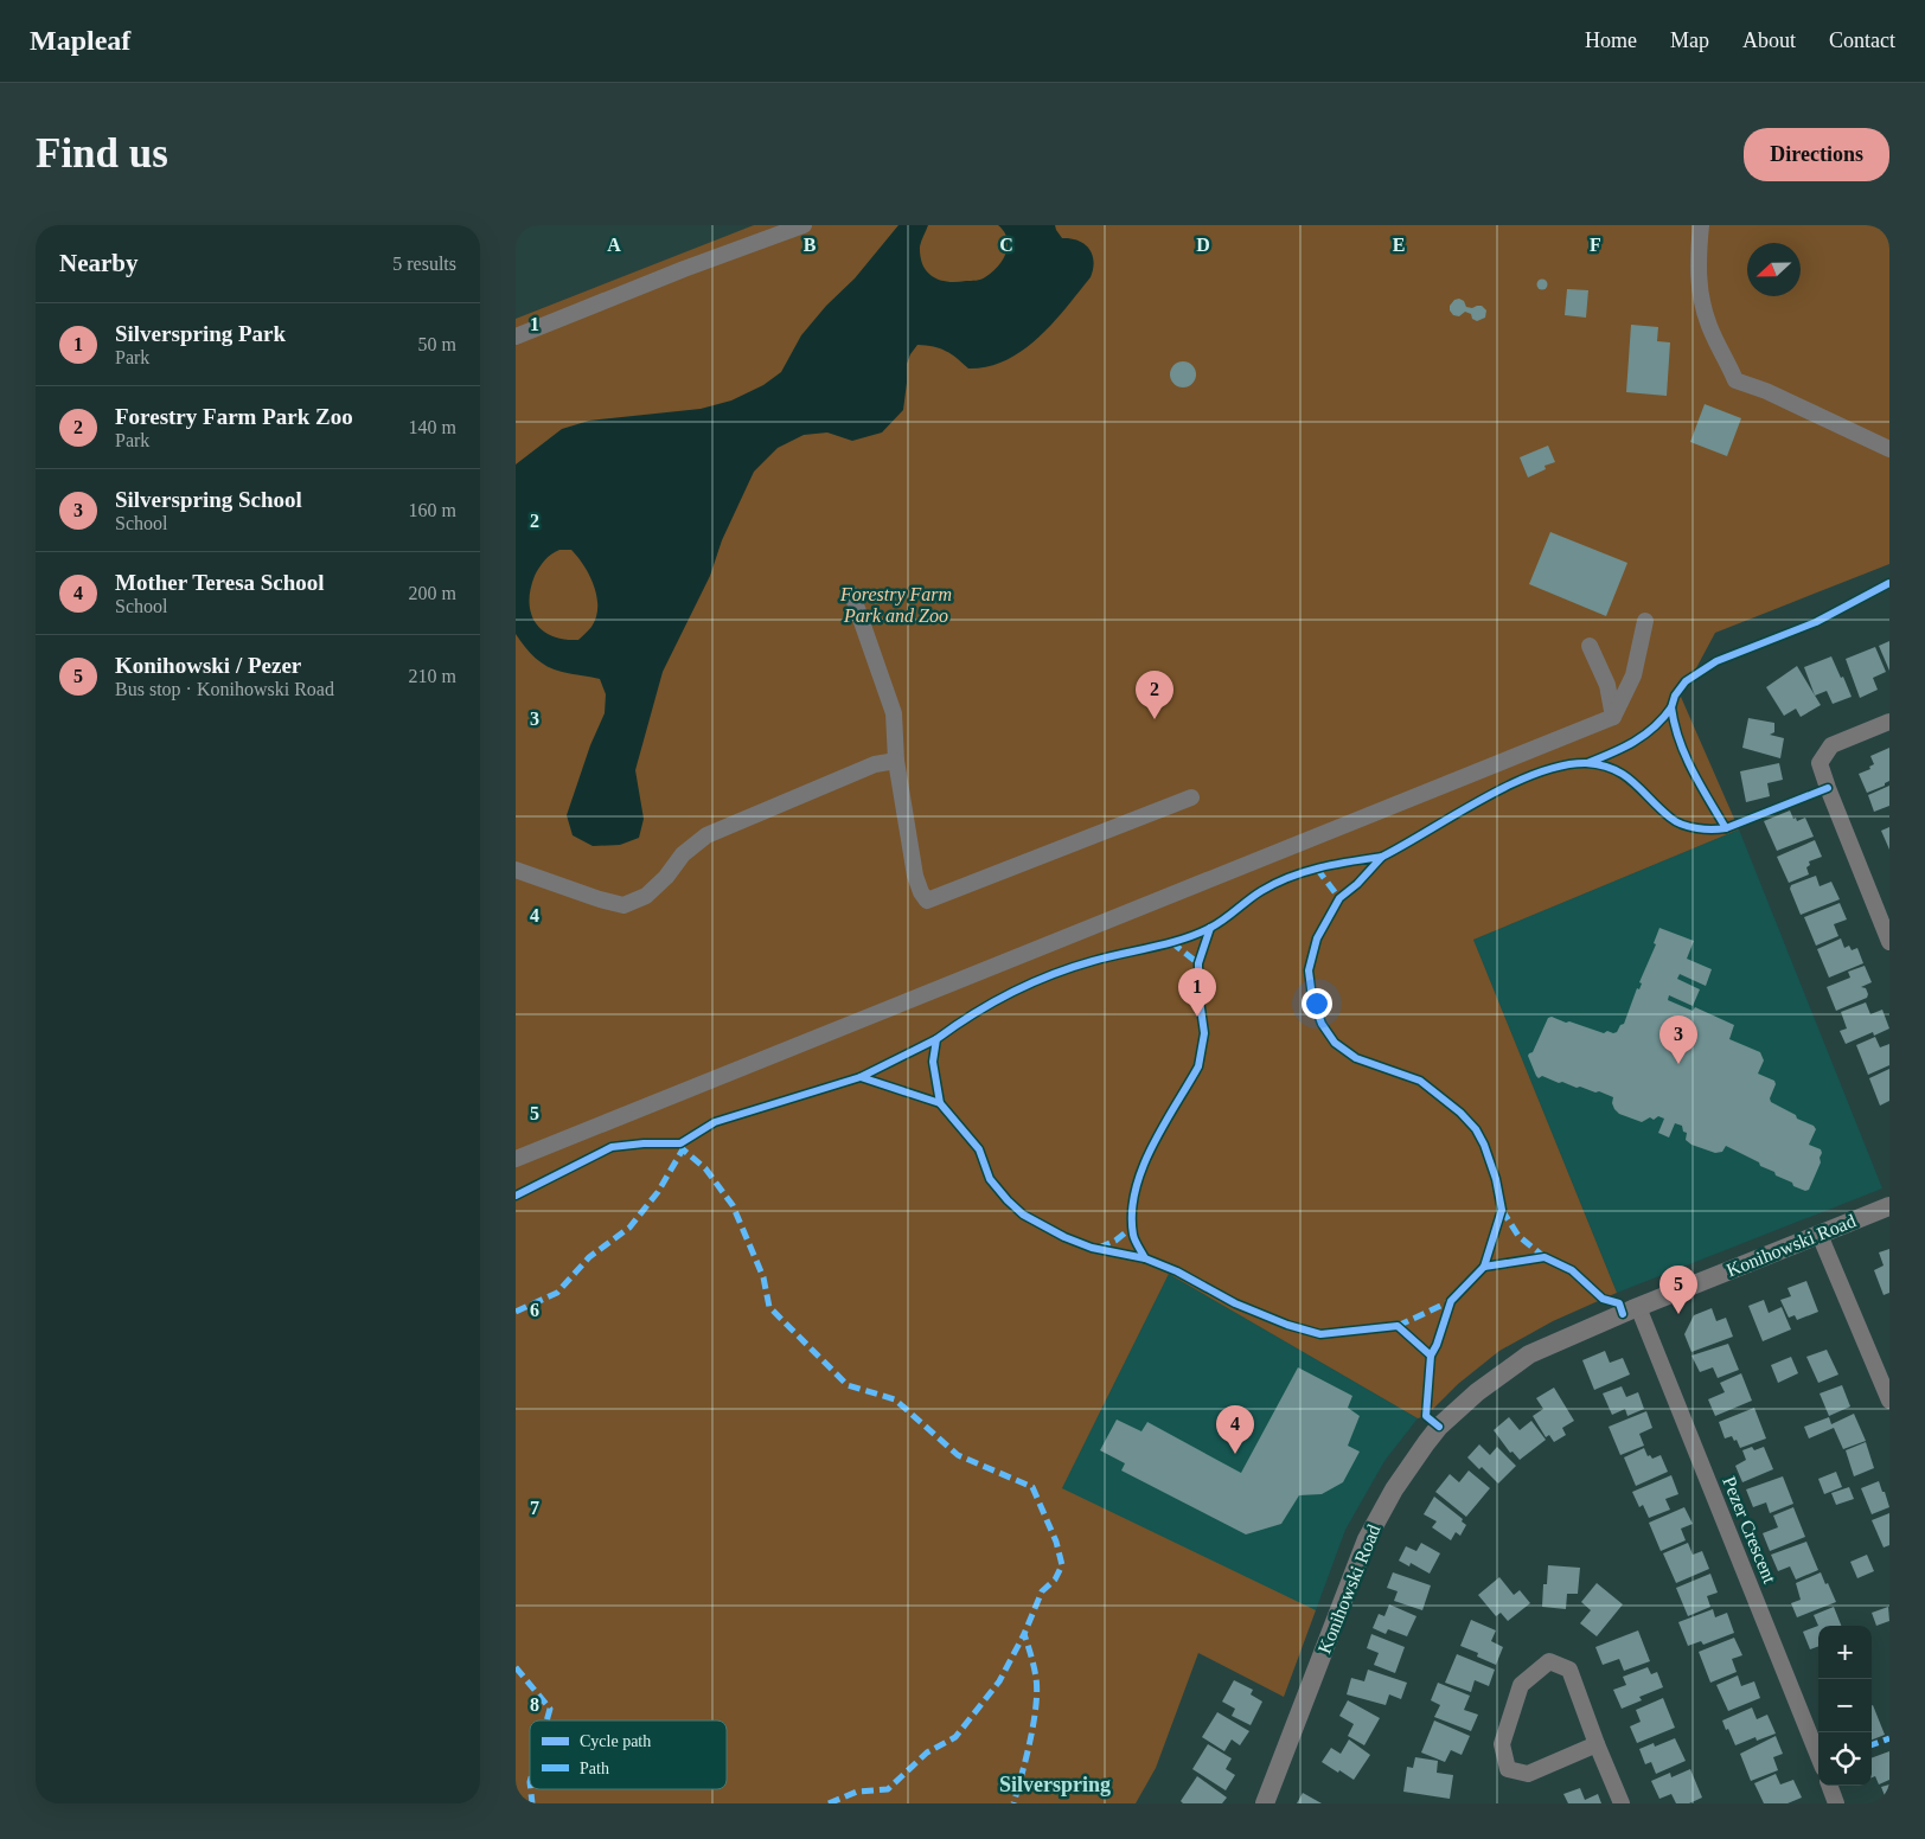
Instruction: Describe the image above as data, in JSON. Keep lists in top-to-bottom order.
{
  "streets": {
    "street": ["Konihowski Road", "Pezer Crescent"]
  },
  "crossings": [
    ["Konihowski Road", "Pezer Crescent"]
  ],
  "districts": ["Silverspring"],
  "parks": ["Forestry Farm Park and Zoo"],
  "legend": ["Cycle path", "Path"],
  "north": "left",
  "page": {
    "header": "Mapleaf",
    "nav": [
      "Home",
      "Map",
      "About",
      "Contact"
    ],
    "buttons": "Directions",
    "title": "Find us",
    "heading": ["Nearby", "5 results"],
    "list": [
      {
        "mark": "1",
        "name": "Silverspring Park",
        "note": "Park",
        "value": "50 m"
      },
      {
        "mark": "2",
        "name": "Forestry Farm Park Zoo",
        "note": "Park",
        "value": "140 m"
      },
      {
        "mark": "3",
        "name": "Silverspring School",
        "note": "School",
        "value": "160 m"
      },
      {
        "mark": "4",
        "name": "Mother Teresa School",
        "note": "School",
        "value": "200 m"
      },
      {
        "mark": "5",
        "name": "Konihowski / Pezer",
        "note": "Bus stop · Konihowski Road",
        "value": "210 m"
      }
    ],
    "pins": [
      "2",
      "1",
      "3",
      "5",
      "4"
    ],
    "map_buttons": ["+", "−"]
  },
  "grid": {
    "columns": [
      "A",
      "B",
      "C",
      "D",
      "E",
      "F"
    ],
    "rows": [
      "1",
      "2",
      "3",
      "4",
      "5",
      "6",
      "7",
      "8"
    ]
  }
}
